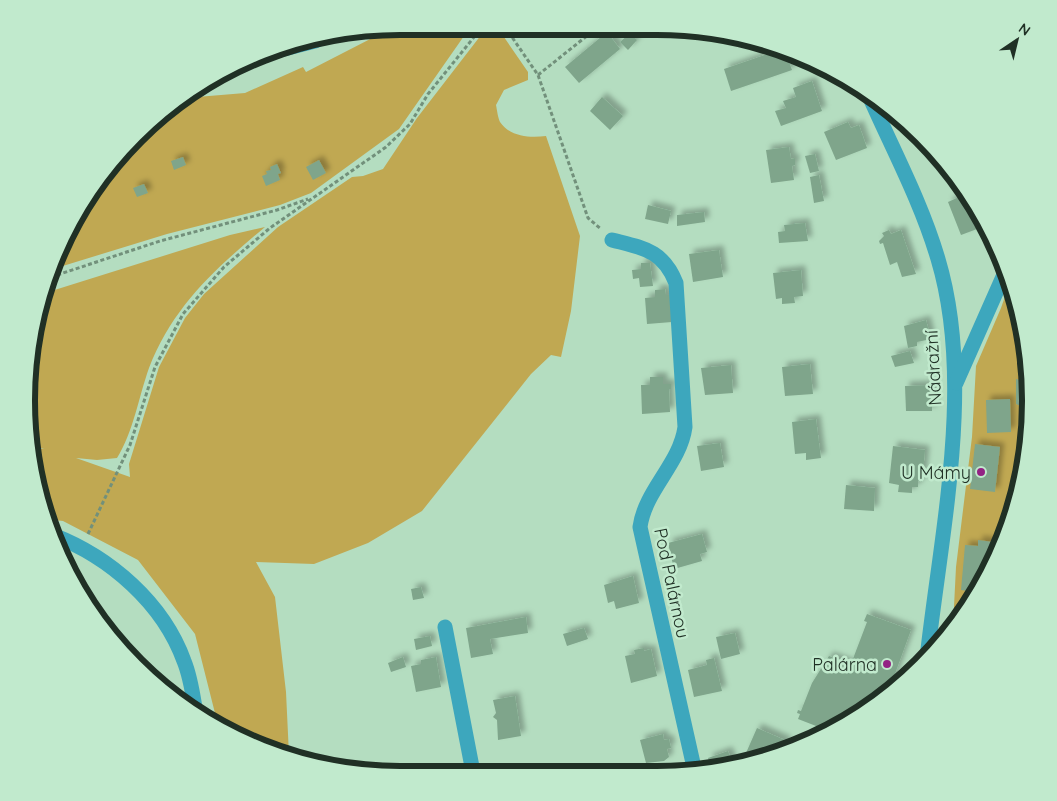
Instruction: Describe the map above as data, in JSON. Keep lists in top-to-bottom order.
{
  "streets": {
    "street": ["Nádražní", "Pod Palárnou"]
  },
  "places": ["U Mámy", "Palárna"],
  "north": "top right"
}
